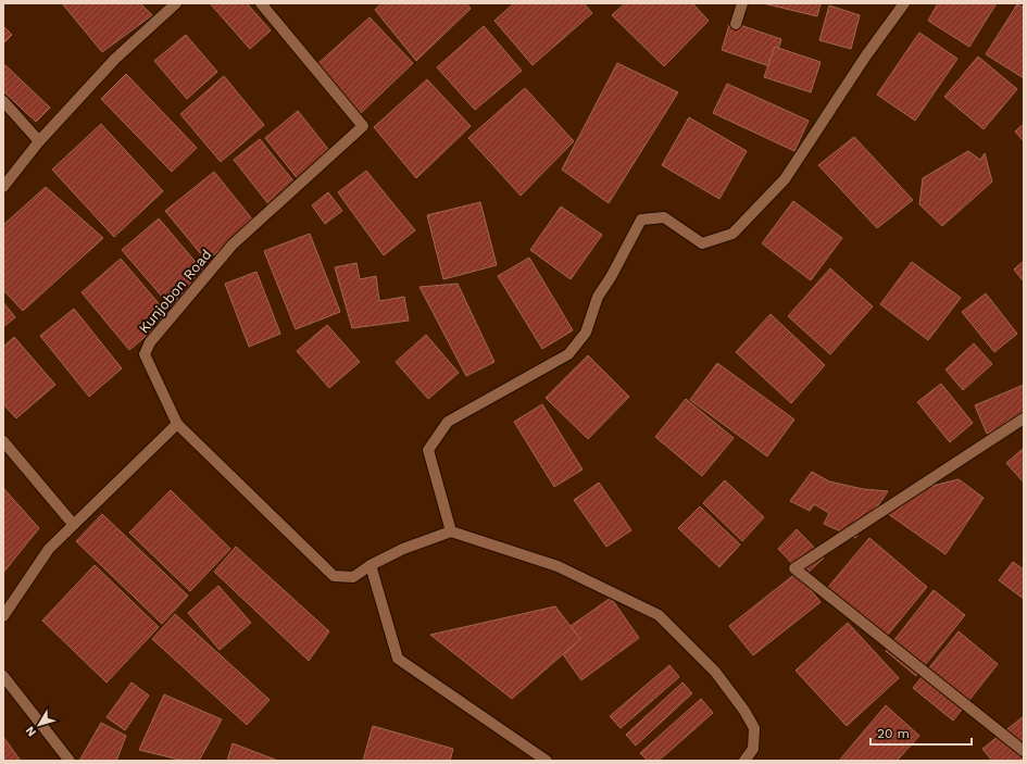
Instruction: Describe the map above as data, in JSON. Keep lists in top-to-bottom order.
{
  "streets": {
    "street": ["Kunjobon Road"]
  },
  "scale_bar": "20 m",
  "north": "bottom left"
}
